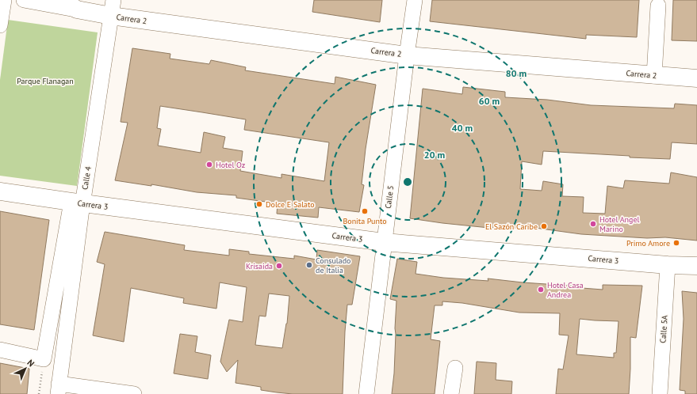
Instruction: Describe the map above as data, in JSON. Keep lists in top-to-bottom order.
{
  "streets": {
    "main road": ["Carrera 2", "Carrera 3"],
    "street": ["Calle 4", "Calle 5", "Calle 5A"]
  },
  "crossings": [
    ["Carrera 2", "Calle 4"],
    ["Carrera 2", "Calle 5"],
    ["Calle 4", "Carrera 3"],
    ["Calle 5", "Carrera 3"],
    ["Carrera 3", "Calle 5A"]
  ],
  "parks": ["Parque Flanagan"],
  "places": [
    "Hotel Oz",
    "Dolce E Salato",
    "Bonita Punto",
    "Hotel Angel Marino",
    "El Sazón Caribe",
    "Primo Amore",
    "Consulado de Italia",
    "Krisaida",
    "Hotel Casa Andrea"
  ],
  "north": "top right",
  "rings": [
    "80 m",
    "60 m",
    "40 m",
    "20 m"
  ]
}
